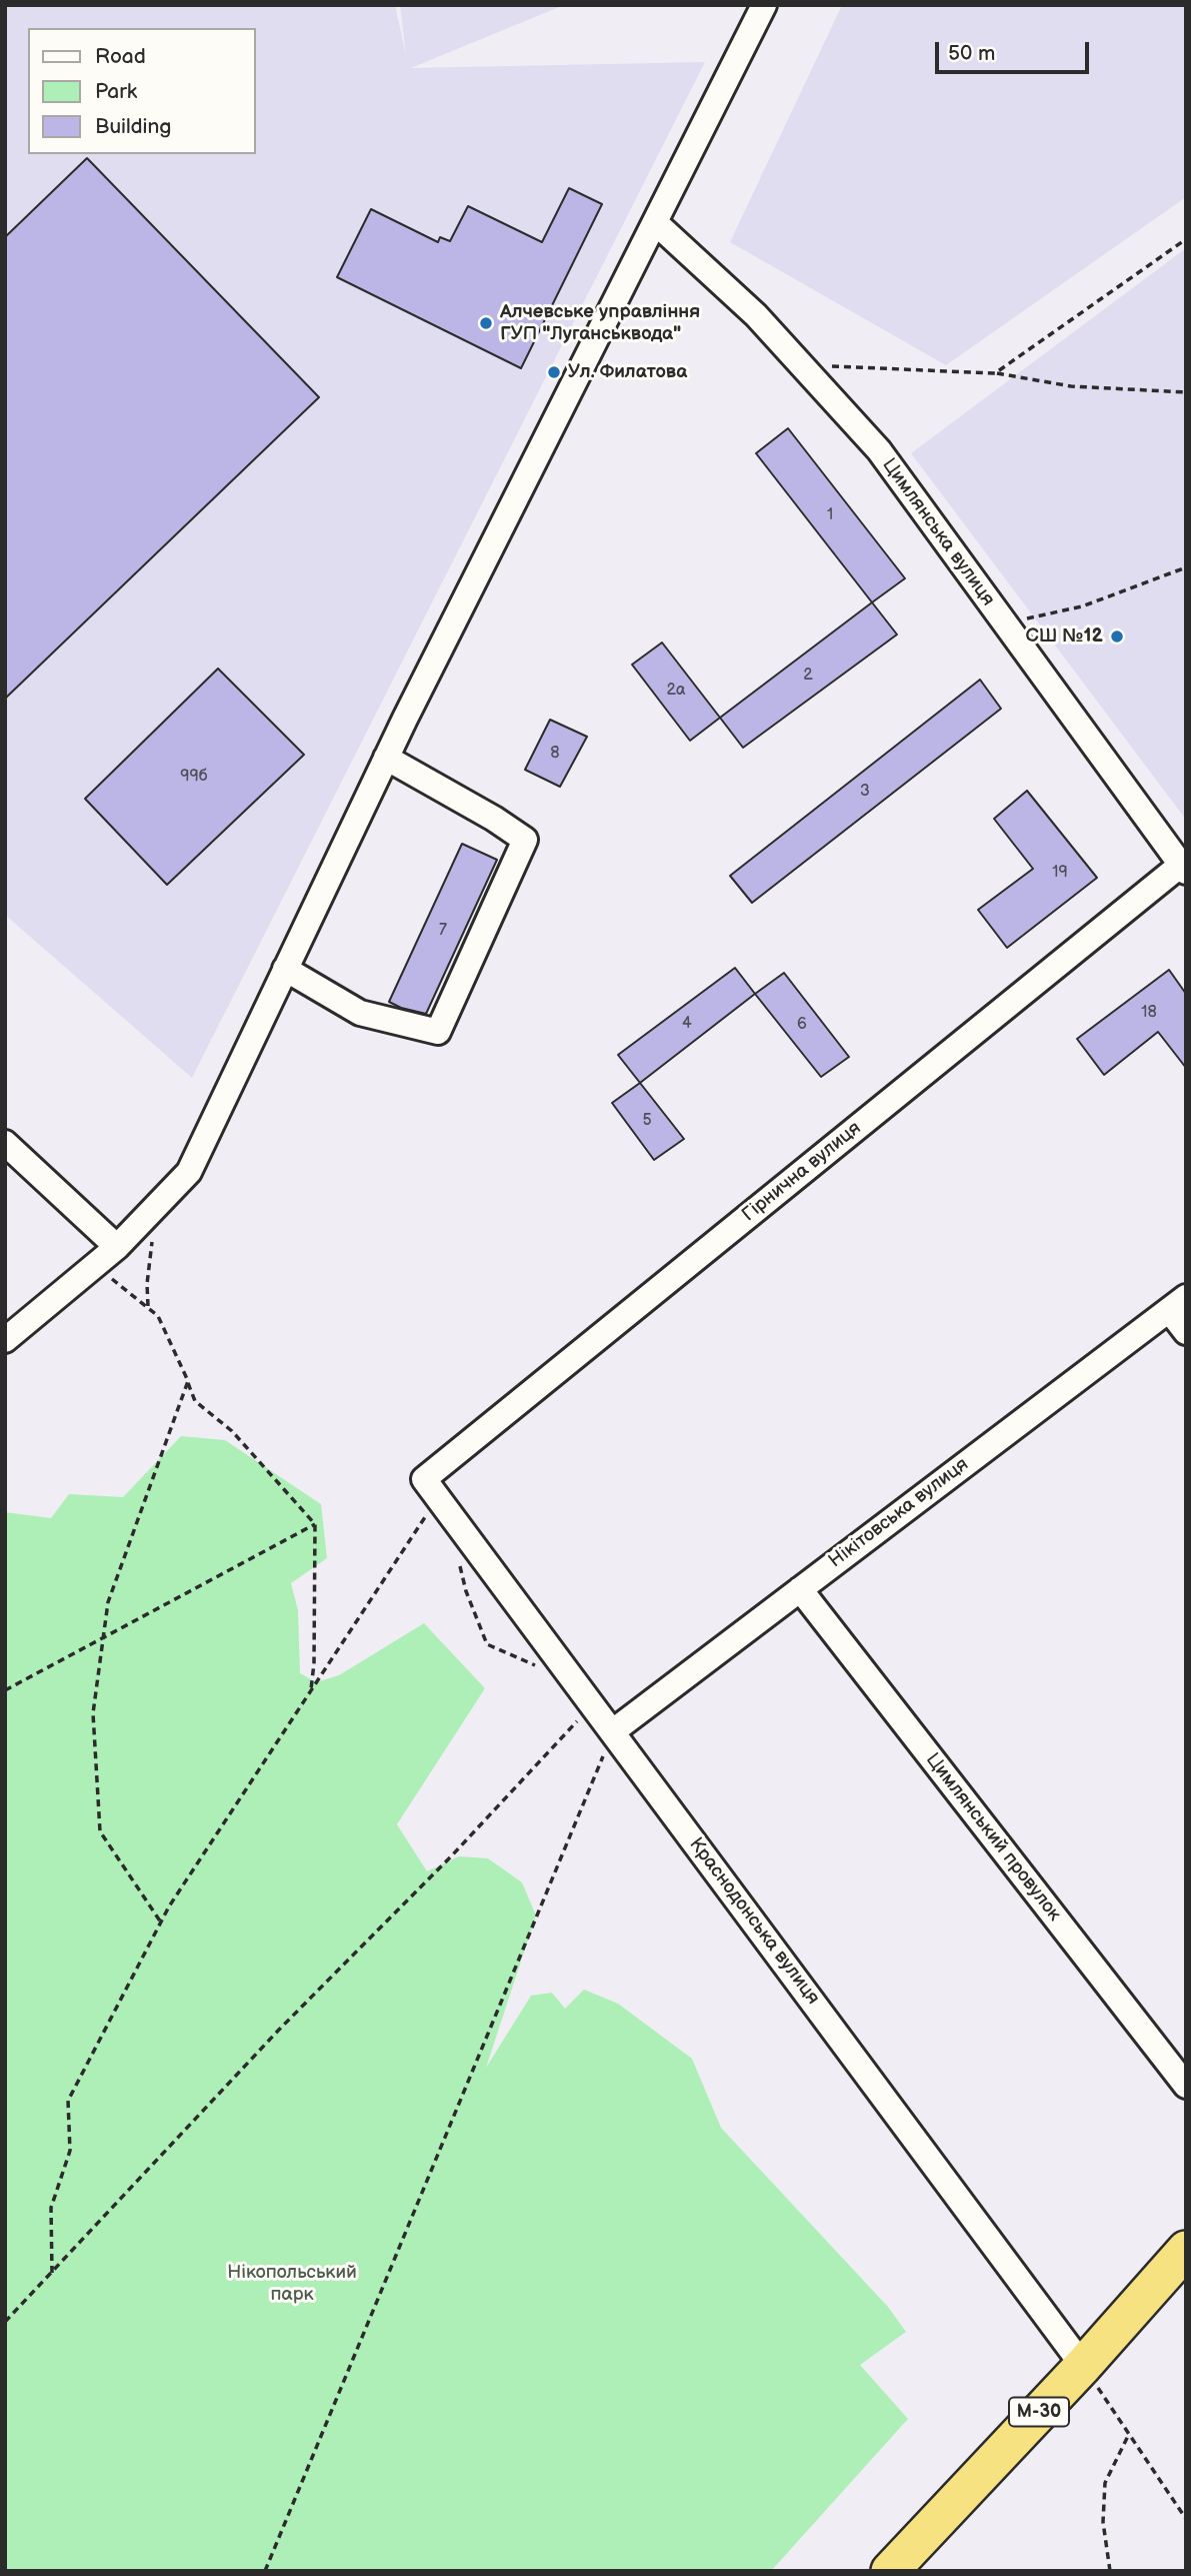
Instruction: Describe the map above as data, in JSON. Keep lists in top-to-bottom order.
{
  "streets": {
    "highway": ["М-30"],
    "street": [
      "Цимлянська вулиця",
      "Гірнична вулиця",
      "Нікітовська вулиця",
      "Цимлянський провулок",
      "Краснодонська вулиця"
    ]
  },
  "crossings": [
    ["Цимлянська вулиця", "Гірнична вулиця"],
    ["Гірнична вулиця", "Краснодонська вулиця"],
    ["Нікітовська вулиця", "Цимлянський провулок"],
    ["Нікітовська вулиця", "Краснодонська вулиця"],
    ["Краснодонська вулиця", "М-30"]
  ],
  "parks": ["Нікопольський парк"],
  "places": ["Алчевське управління ГУП \"Луганськвода\"", "Ул. Филатова", "СШ №12"],
  "house_numbers": [
    "1",
    "2",
    "2а",
    "8",
    "99б",
    "3",
    "19",
    "7",
    "18",
    "4",
    "6",
    "5"
  ],
  "legend": ["Road", "Park", "Building"],
  "scale_bar": "50 m"
}
